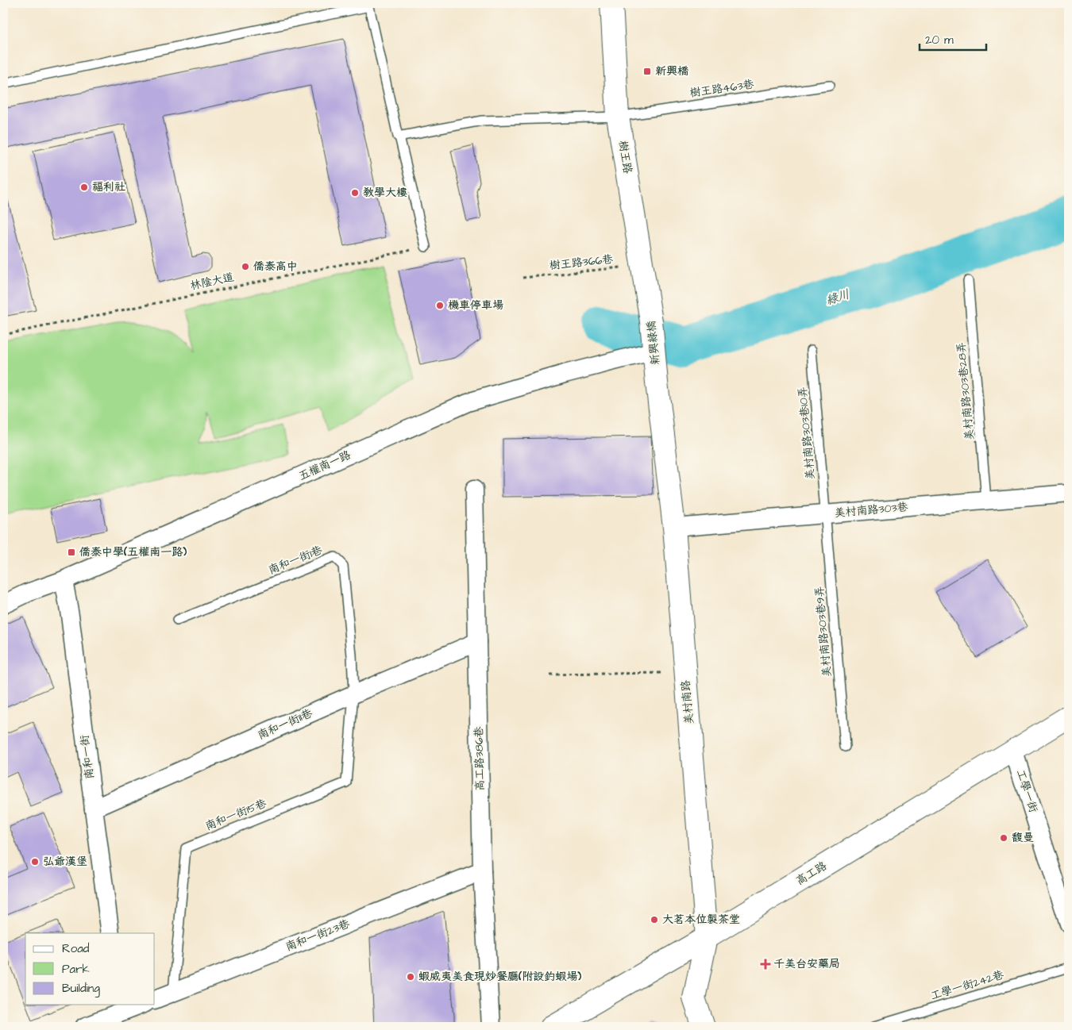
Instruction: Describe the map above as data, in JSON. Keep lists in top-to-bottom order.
{
  "streets": {
    "street": [
      "樹王路",
      "新興綠橋",
      "五權南一路",
      "美村南路303巷",
      "美村南路",
      "南和一街11巷",
      "南和一街",
      "高工路386巷",
      "工學一街",
      "高工路",
      "南和一街23巷"
    ],
    "lane": [
      "樹王路463巷",
      "美村南路303巷28弄",
      "美村南路303巷10弄",
      "南和一街1巷",
      "美村南路303巷9弄",
      "南和一街15巷",
      "工學一街242巷"
    ],
    "path": ["樹王路366巷", "林陰大道"]
  },
  "crossings": [
    ["樹王路463巷", "樹王路"],
    ["樹王路", "樹王路366巷"],
    ["樹王路", "新興綠橋"],
    ["新興綠橋", "五權南一路"],
    ["新興綠橋", "美村南路"],
    ["美村南路303巷28弄", "美村南路303巷"],
    ["美村南路303巷10弄", "美村南路303巷"],
    ["美村南路303巷10弄", "美村南路303巷9弄"],
    ["五權南一路", "南和一街"],
    ["美村南路303巷", "美村南路303巷9弄"],
    ["美村南路303巷", "美村南路"],
    ["南和一街1巷", "南和一街11巷"],
    ["南和一街1巷", "南和一街15巷"],
    ["美村南路", "高工路"],
    ["南和一街11巷", "南和一街"],
    ["南和一街11巷", "高工路386巷"],
    ["南和一街11巷", "南和一街15巷"],
    ["高工路386巷", "南和一街23巷"],
    ["工學一街", "高工路"],
    ["南和一街15巷", "南和一街23巷"]
  ],
  "water": ["綠川"],
  "places": {
    "transit": ["新興橋", "僑泰中學(五權南一路)"],
    "other": [
      "福利社",
      "教學大樓",
      "僑泰高中",
      "機車停車場",
      "馥曼",
      "弘爺漢堡",
      "大茗本位製茶堂",
      "蝦威夷美食現炒餐廳(附設釣蝦場)"
    ],
    "health": ["千美台安藥局"]
  },
  "legend": ["Road", "Park", "Building"],
  "scale_bar": "20 m"
}
